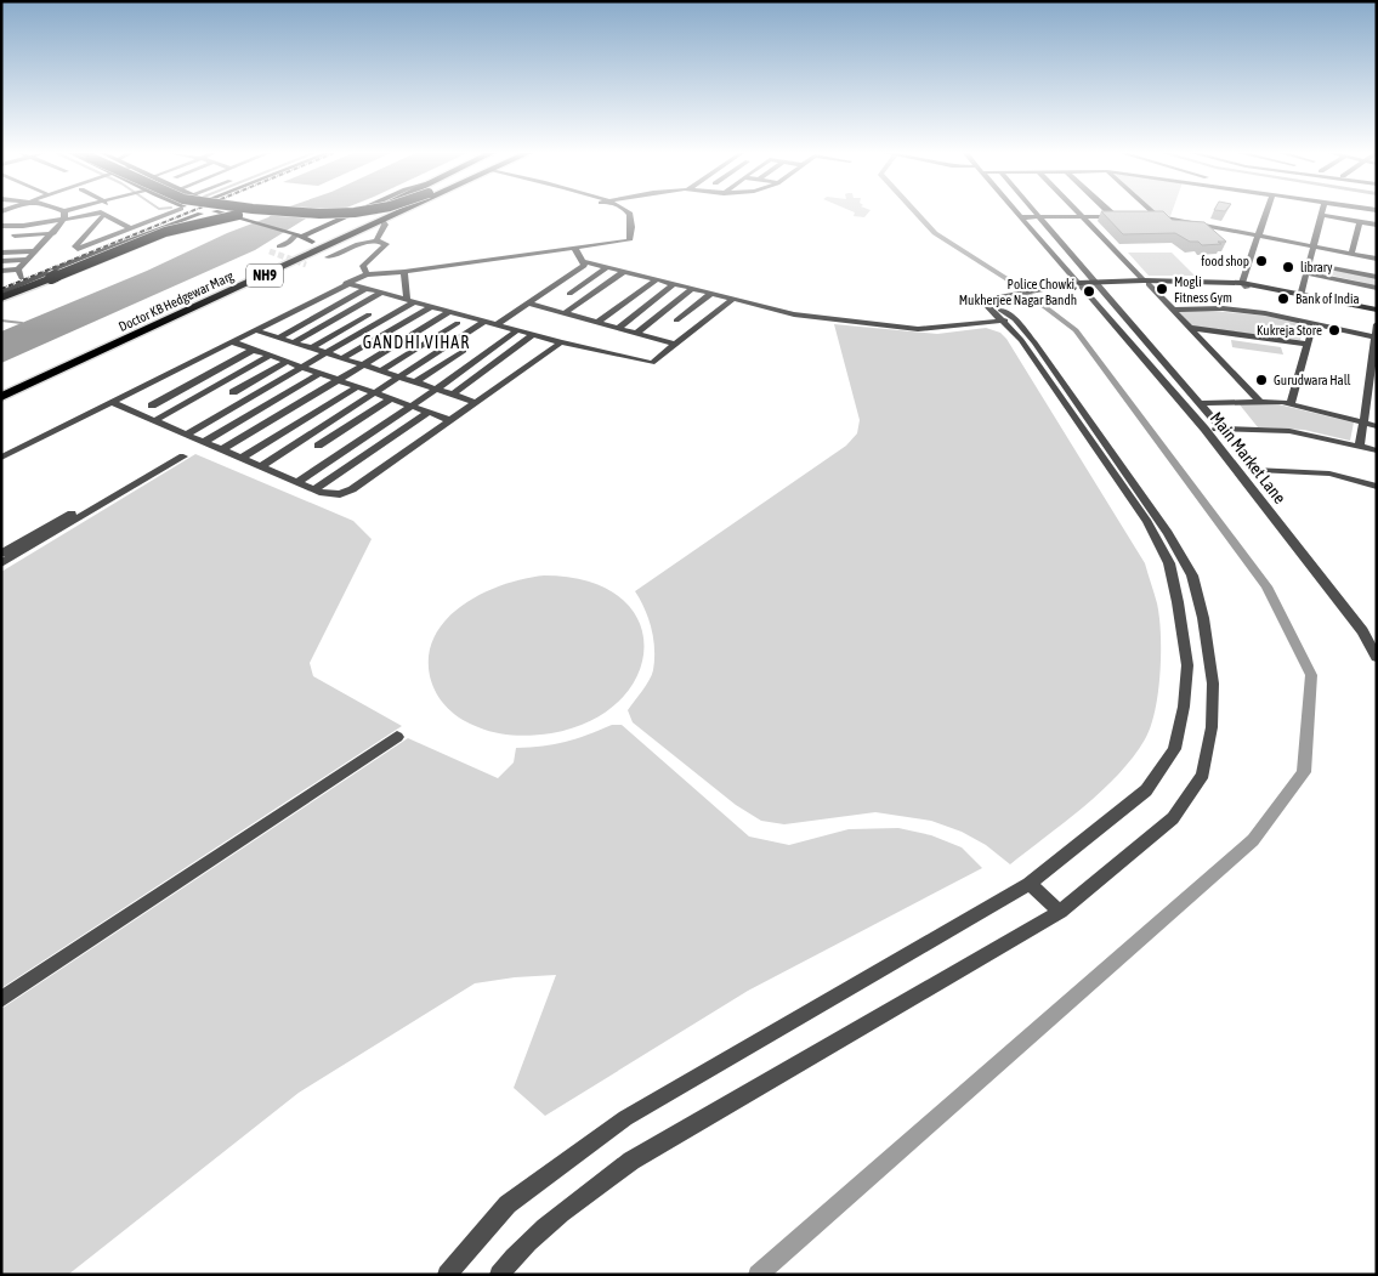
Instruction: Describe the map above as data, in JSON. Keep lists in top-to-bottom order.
{
  "streets": {
    "highway": ["NH9", "Doctor KB Hedgewar Marg"],
    "street": ["Main Market Lane"]
  },
  "districts": ["GANDHI VIHAR"],
  "places": [
    "food shop",
    "library",
    "Mogli Fitness Gym",
    "Police Chowki, Mukherjee Nagar Bandh",
    "Bank of India",
    "Kukreja Store",
    "Gurudwara Hall"
  ]
}
